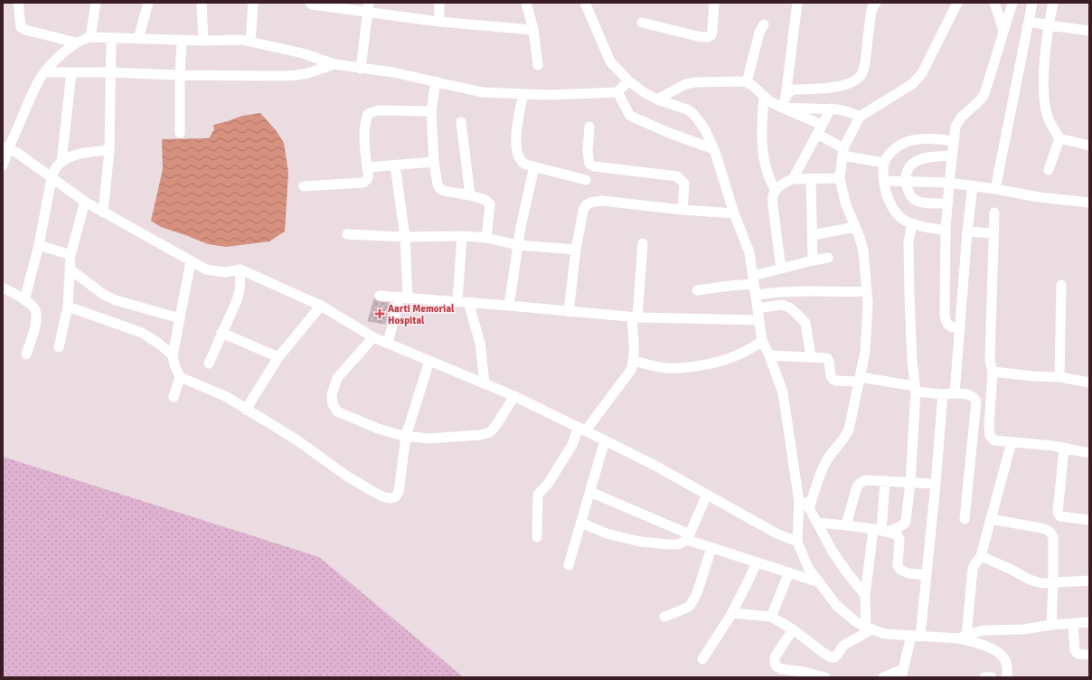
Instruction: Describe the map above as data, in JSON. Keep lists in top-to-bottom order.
{
  "places": {
    "health": ["Aarti Memorial Hospital"]
  }
}
